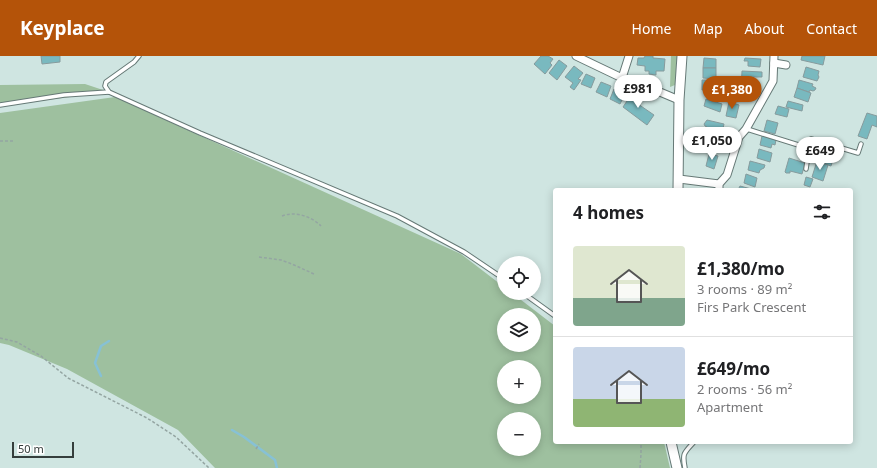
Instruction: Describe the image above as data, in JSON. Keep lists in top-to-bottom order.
{
  "scale_bar": "50 m",
  "page": {
    "header": "Keyplace",
    "nav": [
      "Home",
      "Map",
      "About",
      "Contact"
    ],
    "price": [
      "£981",
      "£1,380",
      "£1,050",
      "£649"
    ],
    "heading": "4 homes",
    "list": [
      {
        "name": "£1,380/mo",
        "note": "3 rooms · 89 m² · Firs Park Crescent"
      },
      {
        "name": "£649/mo",
        "note": "2 rooms · 56 m² · Apartment"
      }
    ],
    "map_buttons": ["+", "−"],
    "scale": "50 m"
  }
}
